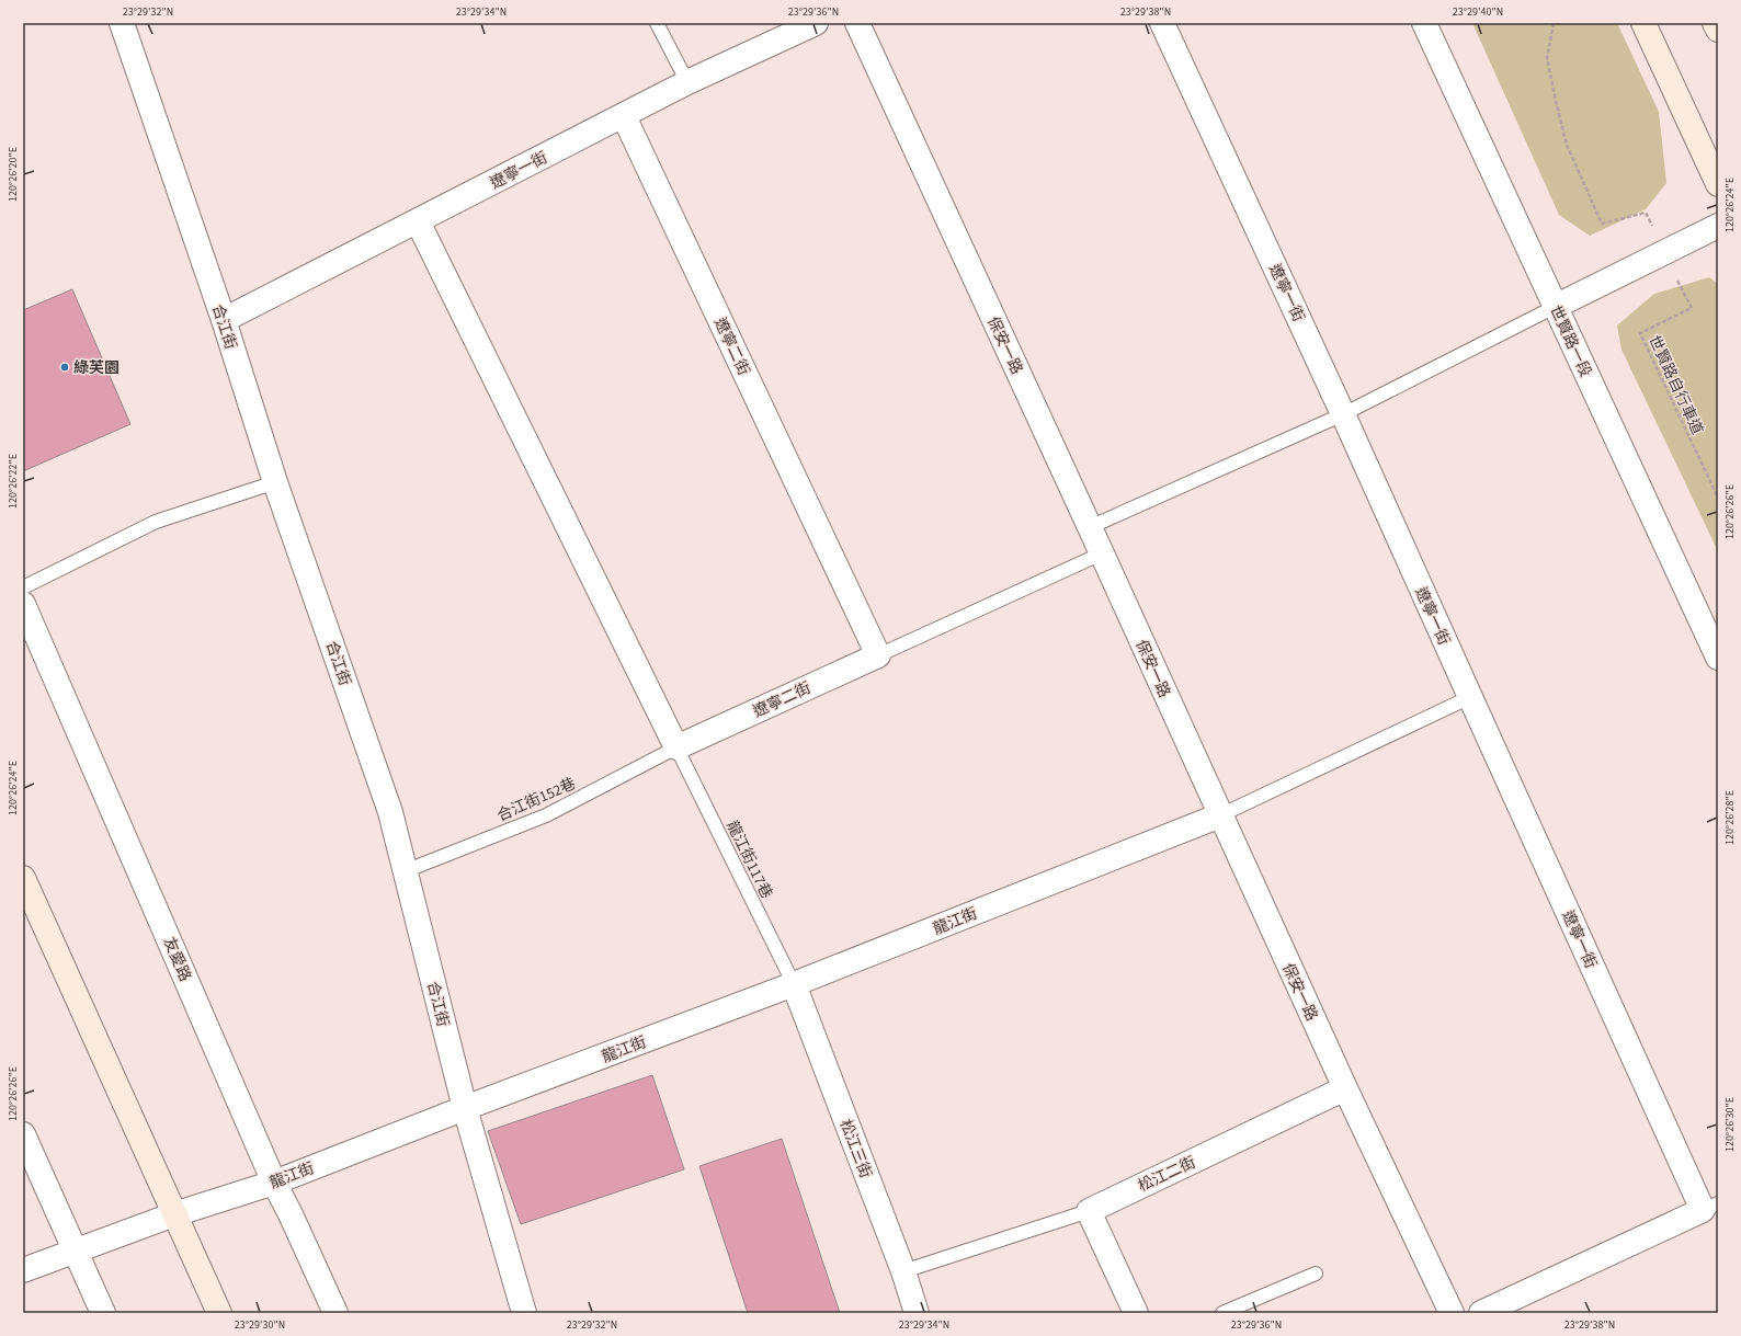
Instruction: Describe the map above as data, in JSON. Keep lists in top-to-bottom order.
{
  "streets": {
    "street": [
      "遼寧一街",
      "合江街",
      "世賢路一段",
      "保安一路",
      "遼寧二街",
      "龍江街",
      "友愛路",
      "松江三街",
      "松江二街"
    ],
    "lane": ["合江街152巷", "龍江街117巷"],
    "path": ["世賢路自行車道"]
  },
  "crossings": [
    ["遼寧一街", "合江街"],
    ["遼寧一街", "遼寧二街"],
    ["合江街", "合江街152巷"],
    ["合江街", "龍江街"],
    ["保安一路", "龍江街"],
    ["保安一路", "松江二街"],
    ["遼寧二街", "合江街152巷"],
    ["遼寧二街", "龍江街117巷"],
    ["合江街152巷", "龍江街117巷"],
    ["龍江街117巷", "龍江街"],
    ["龍江街117巷", "松江三街"],
    ["龍江街", "友愛路"],
    ["龍江街", "松江三街"]
  ],
  "places": ["綠芙園"],
  "coordinates": [
    "23°29'32\"N",
    "23°29'34\"N",
    "23°29'36\"N",
    "23°29'38\"N",
    "23°29'40\"N",
    "120°26'20\"E",
    "120°26'24\"E",
    "120°26'22\"E",
    "120°26'26\"E",
    "120°26'28\"E",
    "120°26'30\"E",
    "23°29'30\"N"
  ]
}
